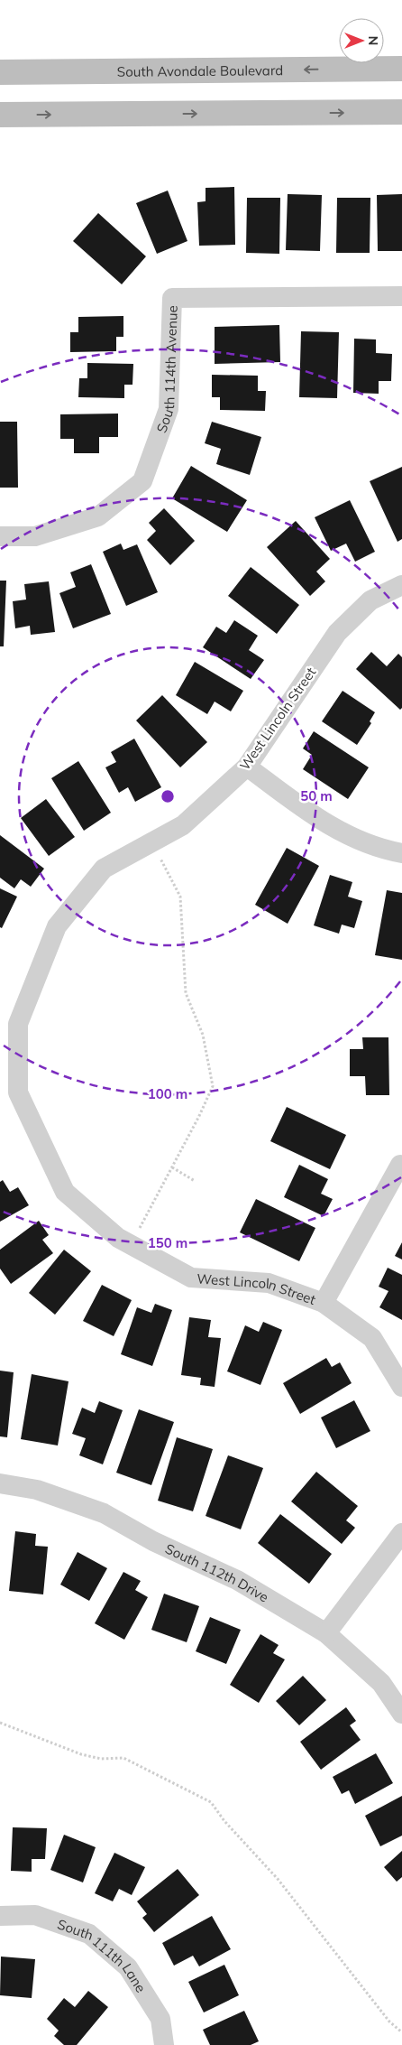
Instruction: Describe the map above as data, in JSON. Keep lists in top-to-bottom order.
{
  "streets": {
    "main road": ["South Avondale Boulevard"],
    "street": [
      "South 114th Avenue",
      "West Lincoln Street",
      "South 112th Drive",
      "South 111th Lane"
    ]
  },
  "north": "right",
  "rings": ["50 m", "100 m", "150 m"]
}
